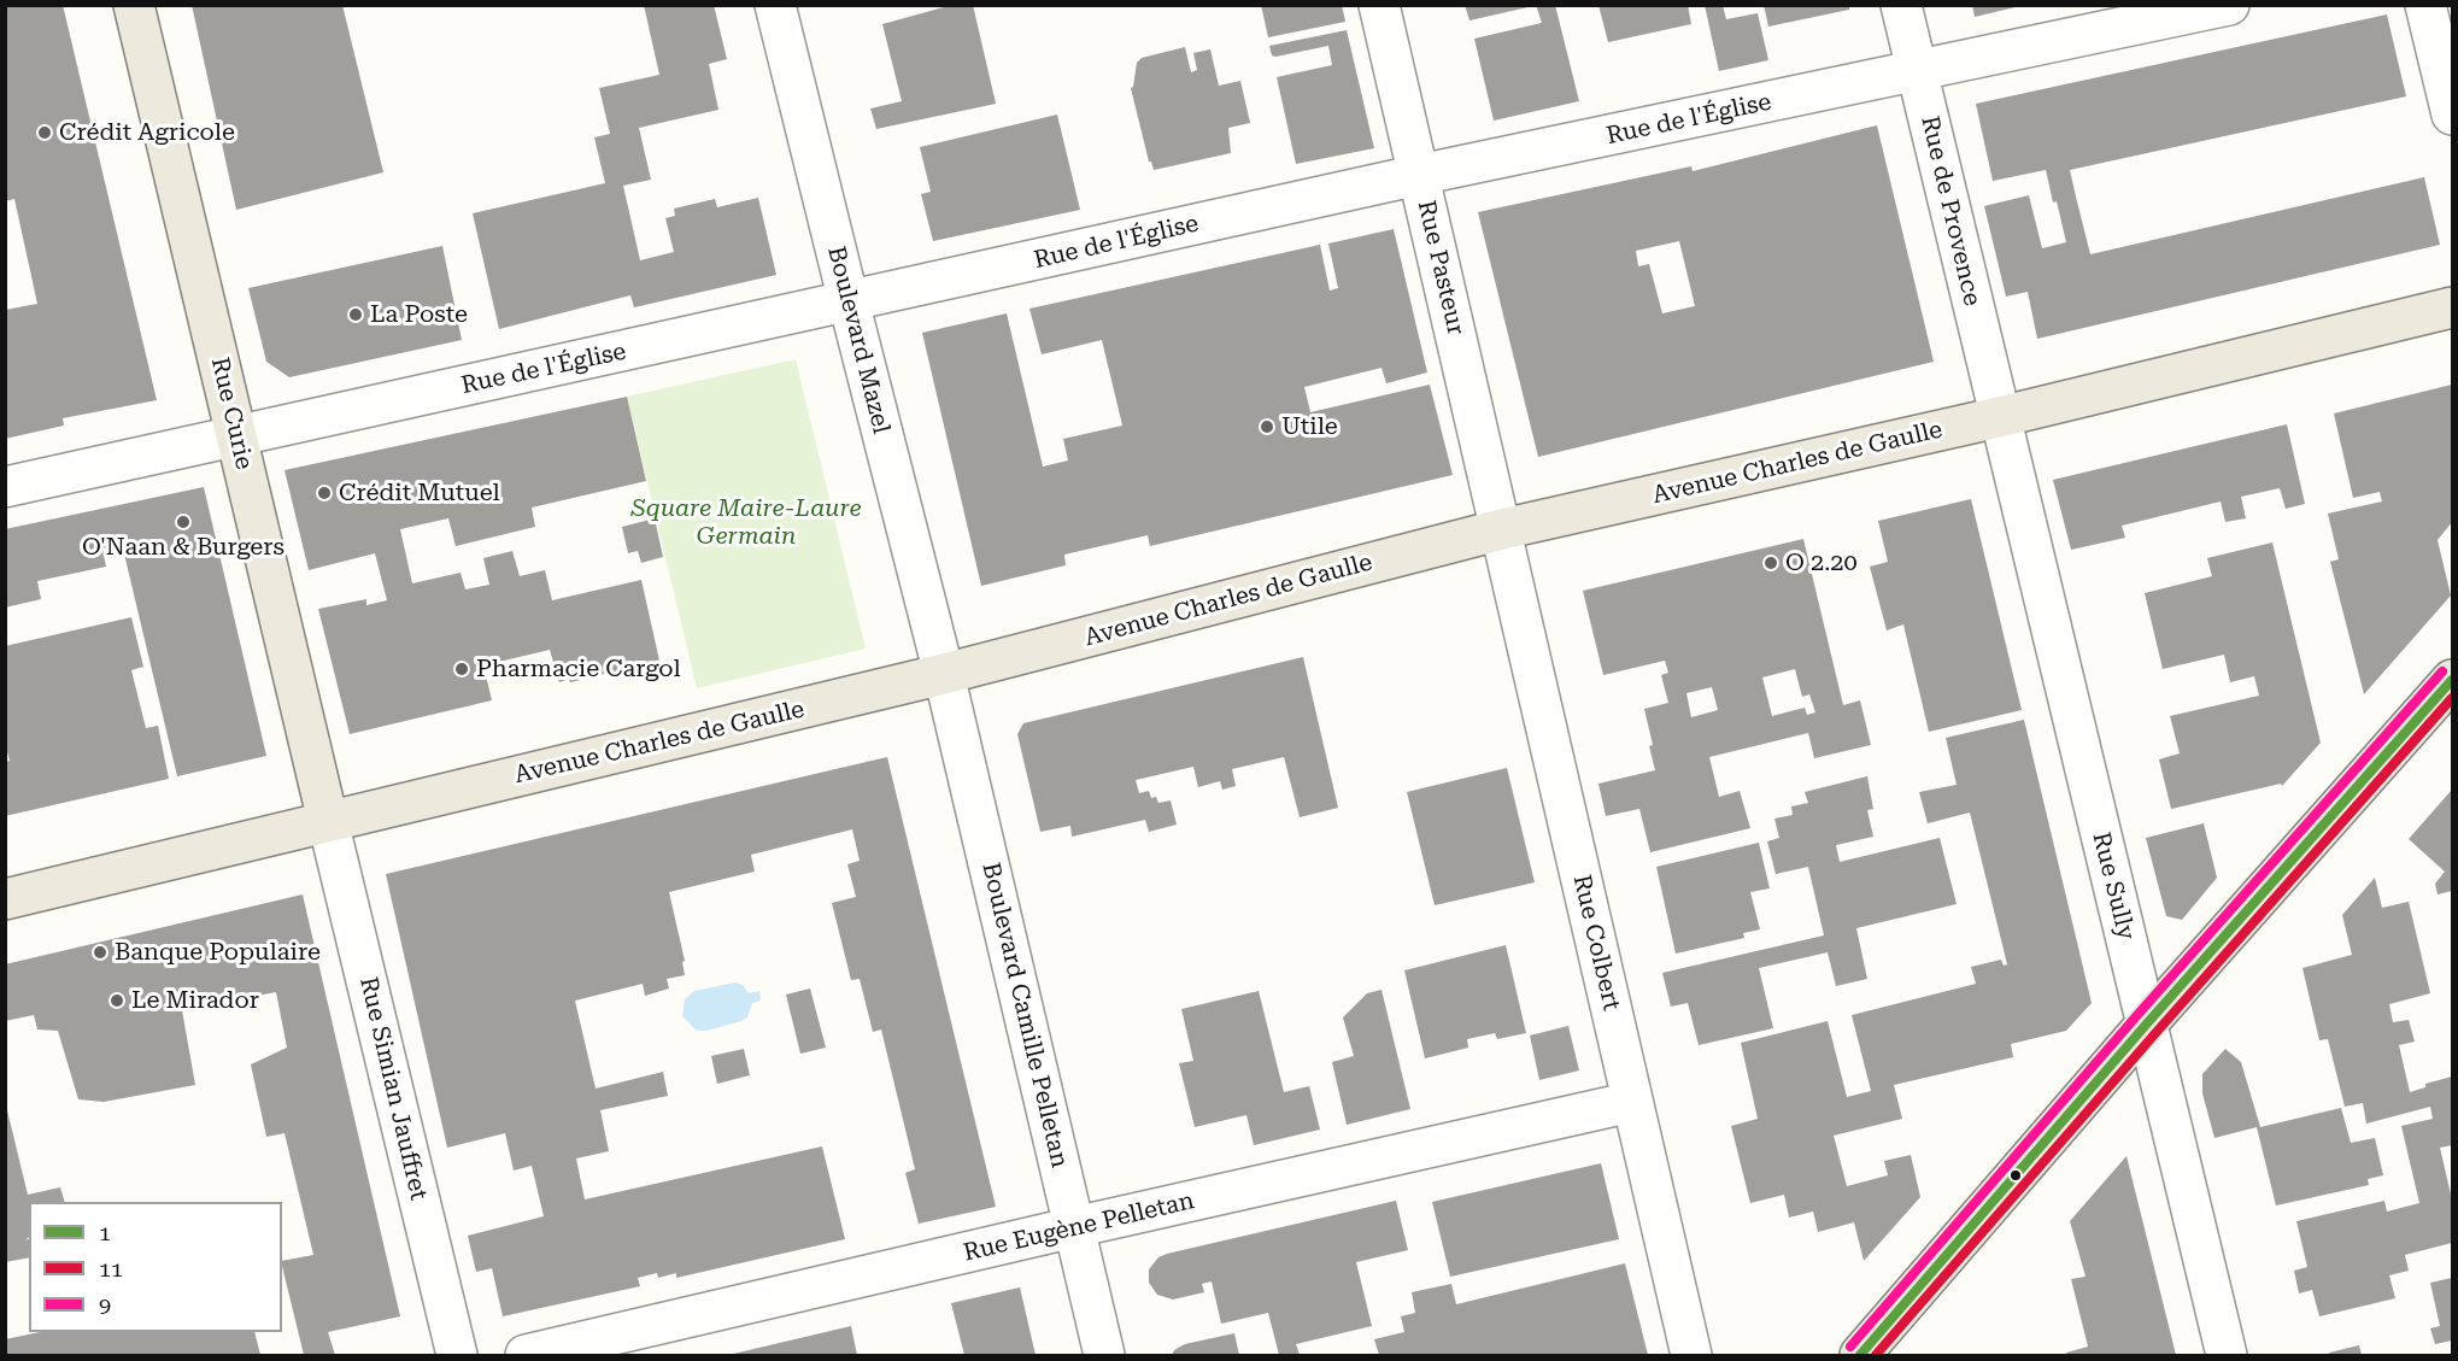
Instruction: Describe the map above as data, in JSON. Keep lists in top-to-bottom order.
{
  "streets": {
    "main road": ["Rue Curie", "Avenue Charles de Gaulle"],
    "street": [
      "Rue de l'Église",
      "Rue de Provence",
      "Rue Pasteur",
      "Boulevard Mazel",
      "Rue Sully",
      "Rue Colbert",
      "Boulevard Camille Pelletan",
      "Rue Simian Jauffret",
      "Rue Eugène Pelletan"
    ]
  },
  "crossings": [
    ["Rue de l'Église", "Rue de Provence"],
    ["Rue de l'Église", "Rue Pasteur"],
    ["Rue de l'Église", "Boulevard Mazel"],
    ["Rue de l'Église", "Rue Curie"],
    ["Rue de Provence", "Avenue Charles de Gaulle"],
    ["Rue de Provence", "Rue Sully"],
    ["Rue Pasteur", "Avenue Charles de Gaulle"],
    ["Rue Pasteur", "Rue Colbert"],
    ["Boulevard Mazel", "Avenue Charles de Gaulle"],
    ["Boulevard Mazel", "Boulevard Camille Pelletan"],
    ["Rue Curie", "Avenue Charles de Gaulle"],
    ["Rue Curie", "Rue Simian Jauffret"],
    ["Avenue Charles de Gaulle", "Rue Sully"],
    ["Avenue Charles de Gaulle", "Rue Colbert"],
    ["Avenue Charles de Gaulle", "Boulevard Camille Pelletan"],
    ["Avenue Charles de Gaulle", "Rue Simian Jauffret"],
    ["Rue Colbert", "Rue Eugène Pelletan"],
    ["Boulevard Camille Pelletan", "Rue Eugène Pelletan"]
  ],
  "parks": ["Square Maire-Laure Germain"],
  "places": [
    "Crédit Agricole",
    "La Poste",
    "Utile",
    "Crédit Mutuel",
    "O'Naan & Burgers",
    "O 2.20",
    "Pharmacie Cargol",
    "Banque Populaire",
    "Le Mirador"
  ],
  "lines": ["transit line 9", "transit line 1", "transit line 11"],
  "legend": ["1", "11", "9"]
}
